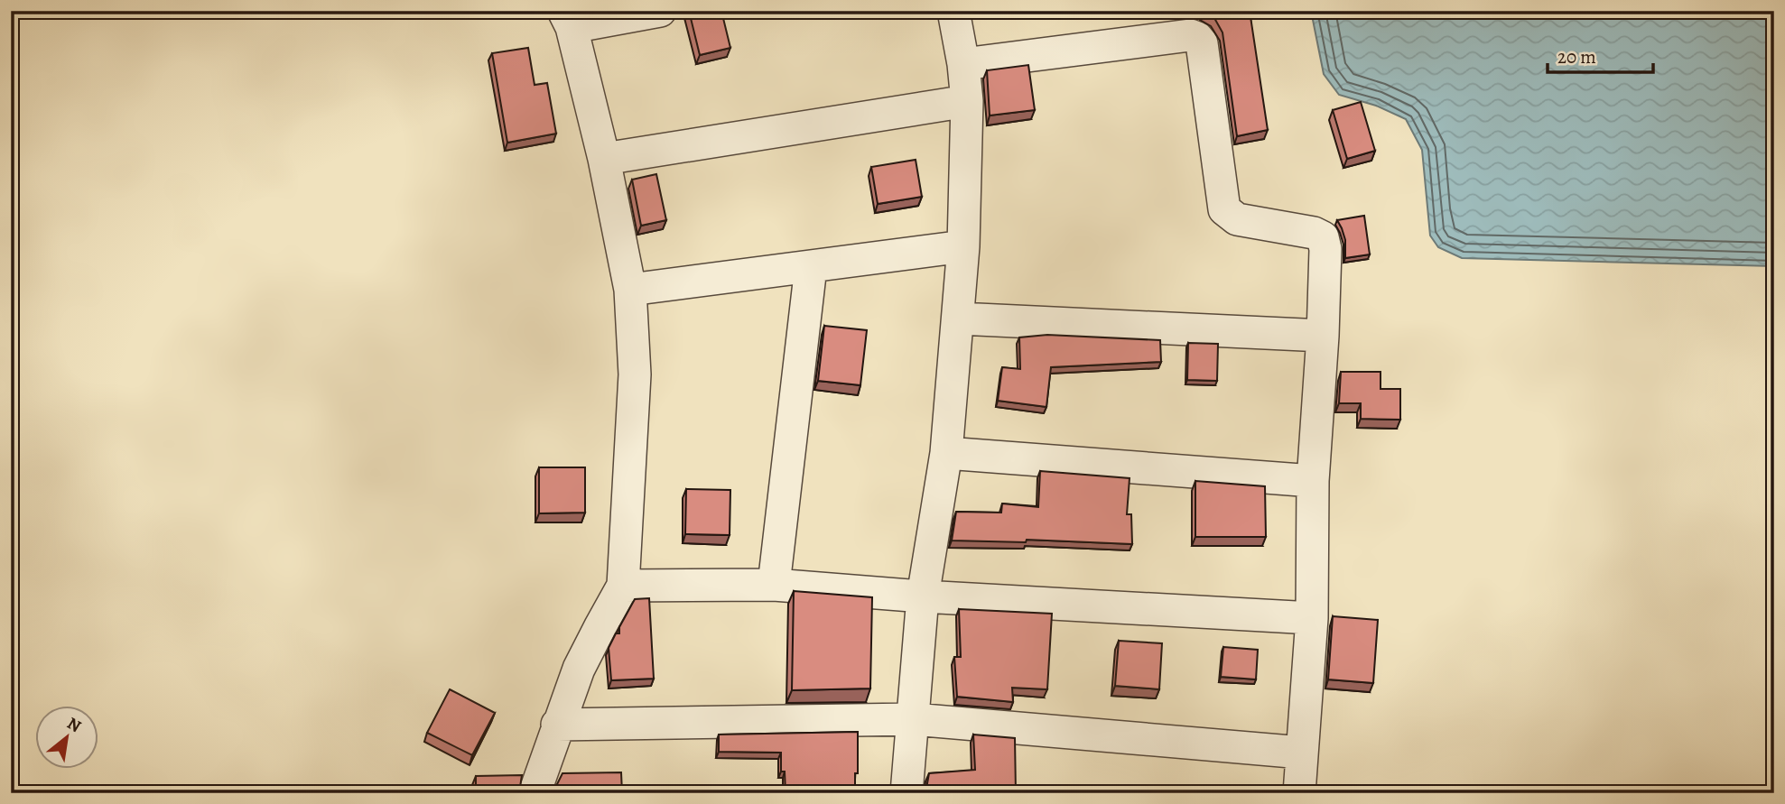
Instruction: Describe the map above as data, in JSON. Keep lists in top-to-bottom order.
{
  "scale_bar": "20 m",
  "north": "top right"
}
